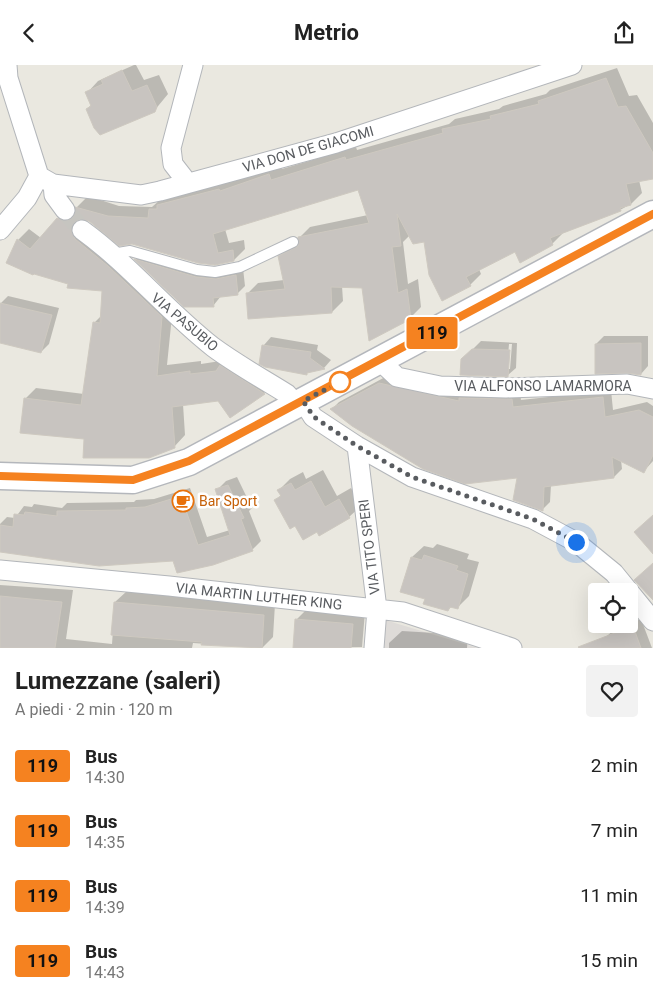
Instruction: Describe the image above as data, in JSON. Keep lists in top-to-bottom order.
{
  "streets": {
    "street": [
      "VIA DON DE GIACOMI",
      "VIA PASUBIO",
      "VIA ALFONSO LAMARMORA",
      "VIA TITO SPERI",
      "VIA MARTIN LUTHER KING"
    ]
  },
  "crossings": [
    ["VIA PASUBIO", "VIA TITO SPERI"],
    ["VIA TITO SPERI", "VIA MARTIN LUTHER KING"]
  ],
  "places": {
    "cafe": ["Bar Sport"]
  },
  "lines": ["bus line 119"],
  "page": {
    "header": "Metrio",
    "on_map": "119",
    "heading": ["Lumezzane (saleri)", "A piedi · 2 min · 120 m"],
    "list": [
      {
        "mark": "119",
        "name": "Bus",
        "note": "14:30",
        "value": "2 min"
      },
      {
        "mark": "119",
        "name": "Bus",
        "note": "14:35",
        "value": "7 min"
      },
      {
        "mark": "119",
        "name": "Bus",
        "note": "14:39",
        "value": "11 min"
      },
      {
        "mark": "119",
        "name": "Bus",
        "note": "14:43",
        "value": "15 min"
      }
    ]
  }
}
